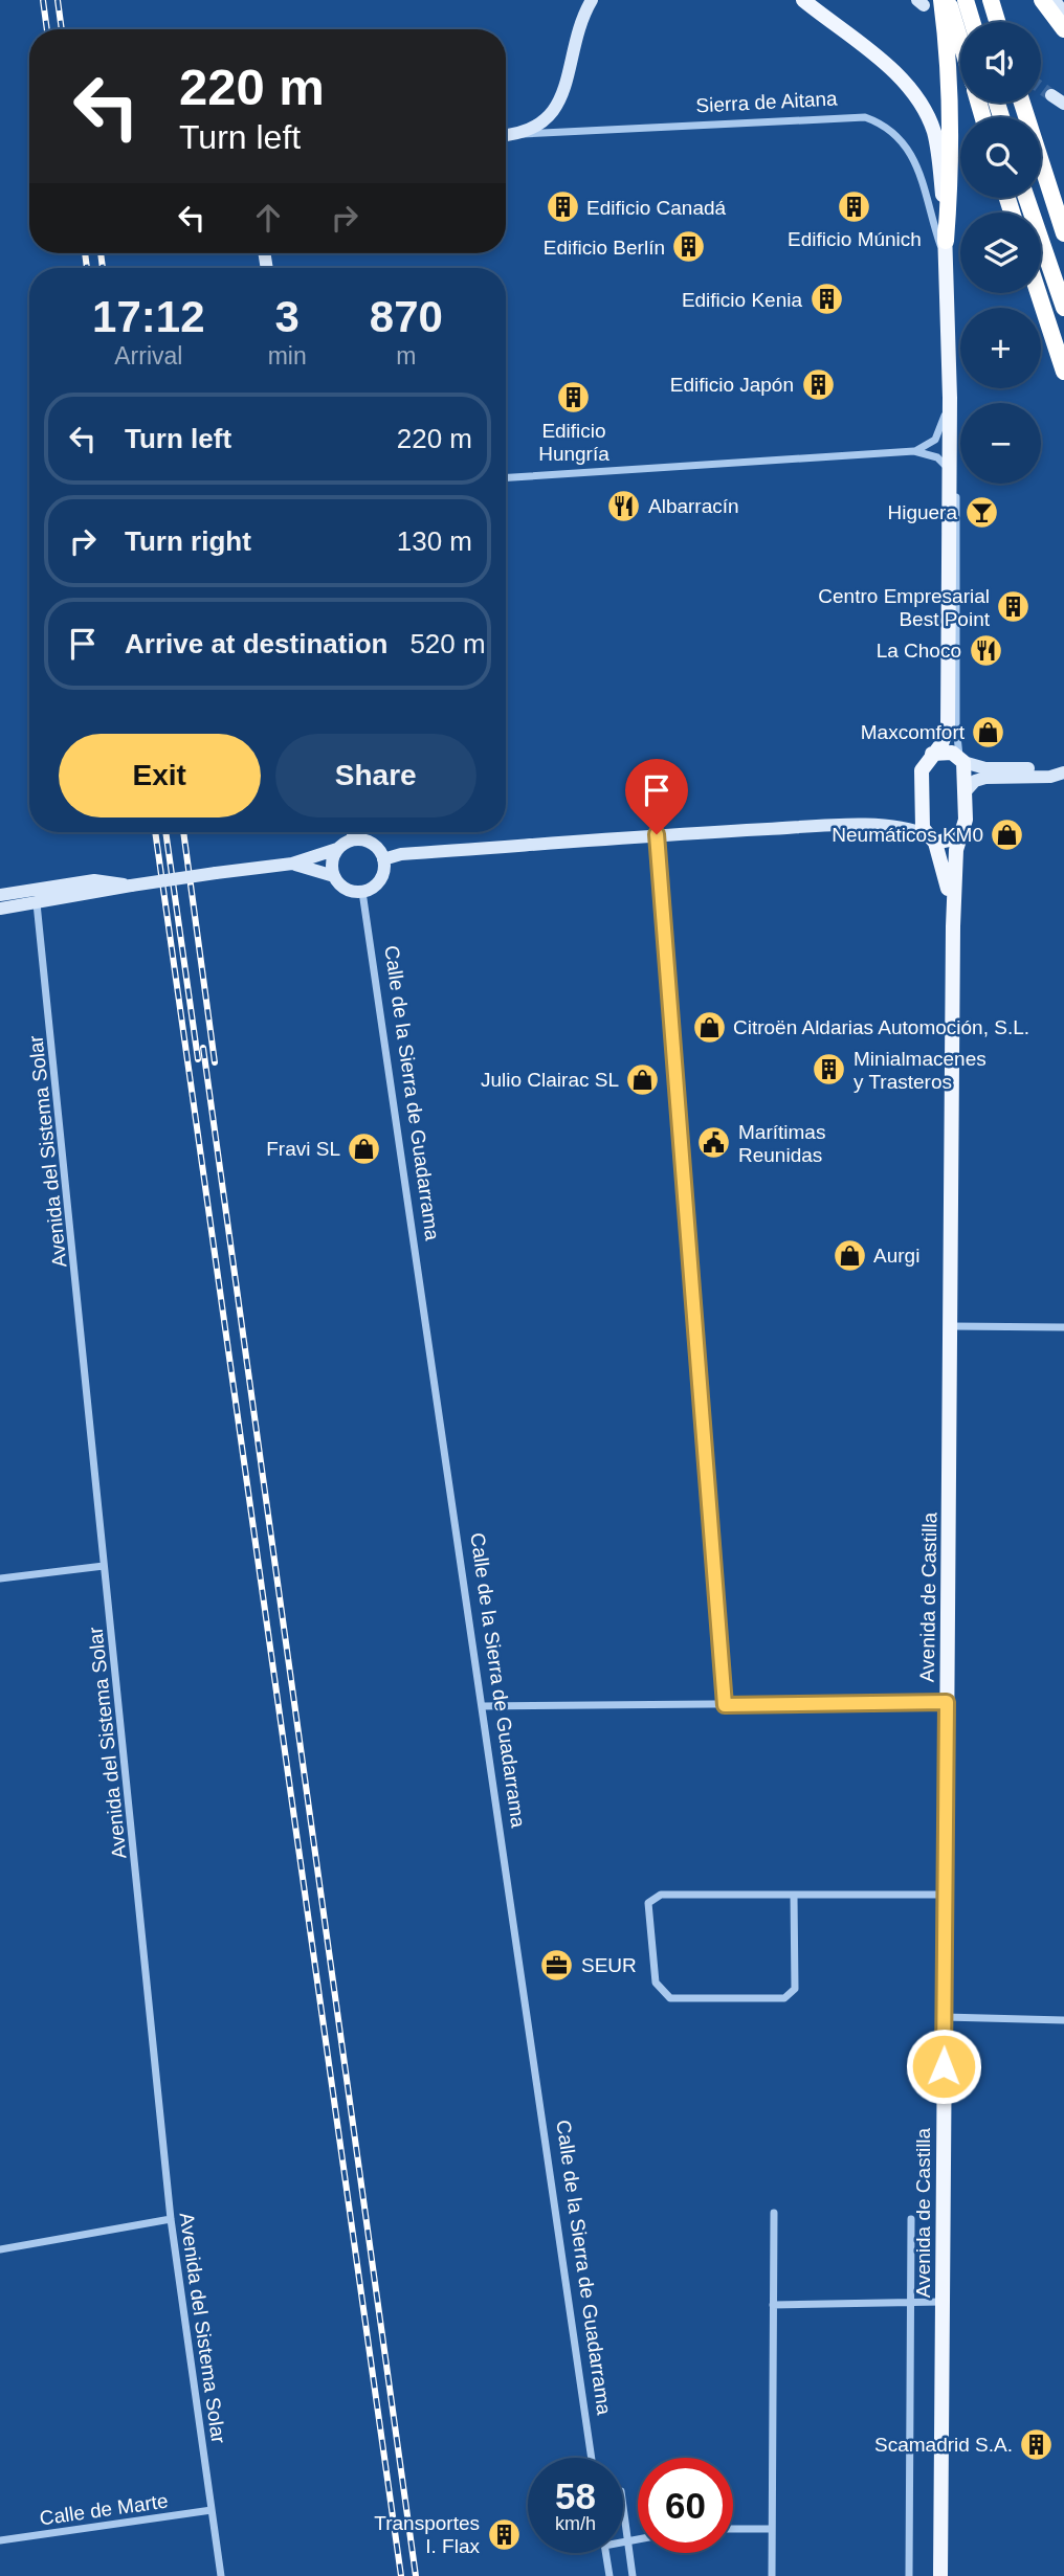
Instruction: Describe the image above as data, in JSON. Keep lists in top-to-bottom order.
{
  "streets": {
    "main road": ["Avenida de Castilla"],
    "street": [
      "Sierra de Aitana",
      "Calle de la Sierra de Guadarrama",
      "Avenida del Sistema Solar",
      "Calle de Marte"
    ]
  },
  "crossings": [
    ["Avenida del Sistema Solar", "Calle de Marte"]
  ],
  "places": {
    "building": [
      "Edificio Múnich",
      "Edificio Canadá",
      "Edificio Berlín",
      "Edificio Kenia",
      "Edificio Japón",
      "Edificio Hungría",
      "Centro Empresarial Best Point",
      "Minialmacenes y Trasteros",
      "Scamadrid S.A.",
      "Transportes I. Flax"
    ],
    "restaurant": ["Albarracín", "La Choco"],
    "bar": ["Higuera"],
    "shop": [
      "Maxcomfort",
      "Neumáticos KM0",
      "Citroën Aldarias Automoción, S.L.",
      "Julio Clairac SL",
      "Fravi SL",
      "Aurgi"
    ],
    "public building": ["Marítimas Reunidas"],
    "office": ["SEUR"]
  },
  "page": {
    "map_buttons": ["+", "−"],
    "turn": ["220 m", "Turn left"],
    "eta": [
      "17:12",
      "Arrival",
      "3",
      "min",
      "870",
      "m"
    ],
    "list": [
      {
        "name": "Turn left",
        "value": "220 m"
      },
      {
        "name": "Turn right",
        "value": "130 m"
      },
      {
        "name": "Arrive at destination",
        "value": "520 m"
      }
    ],
    "buttons": ["Exit", "Share"],
    "speed": "58 km/h",
    "limit": "60"
  }
}
